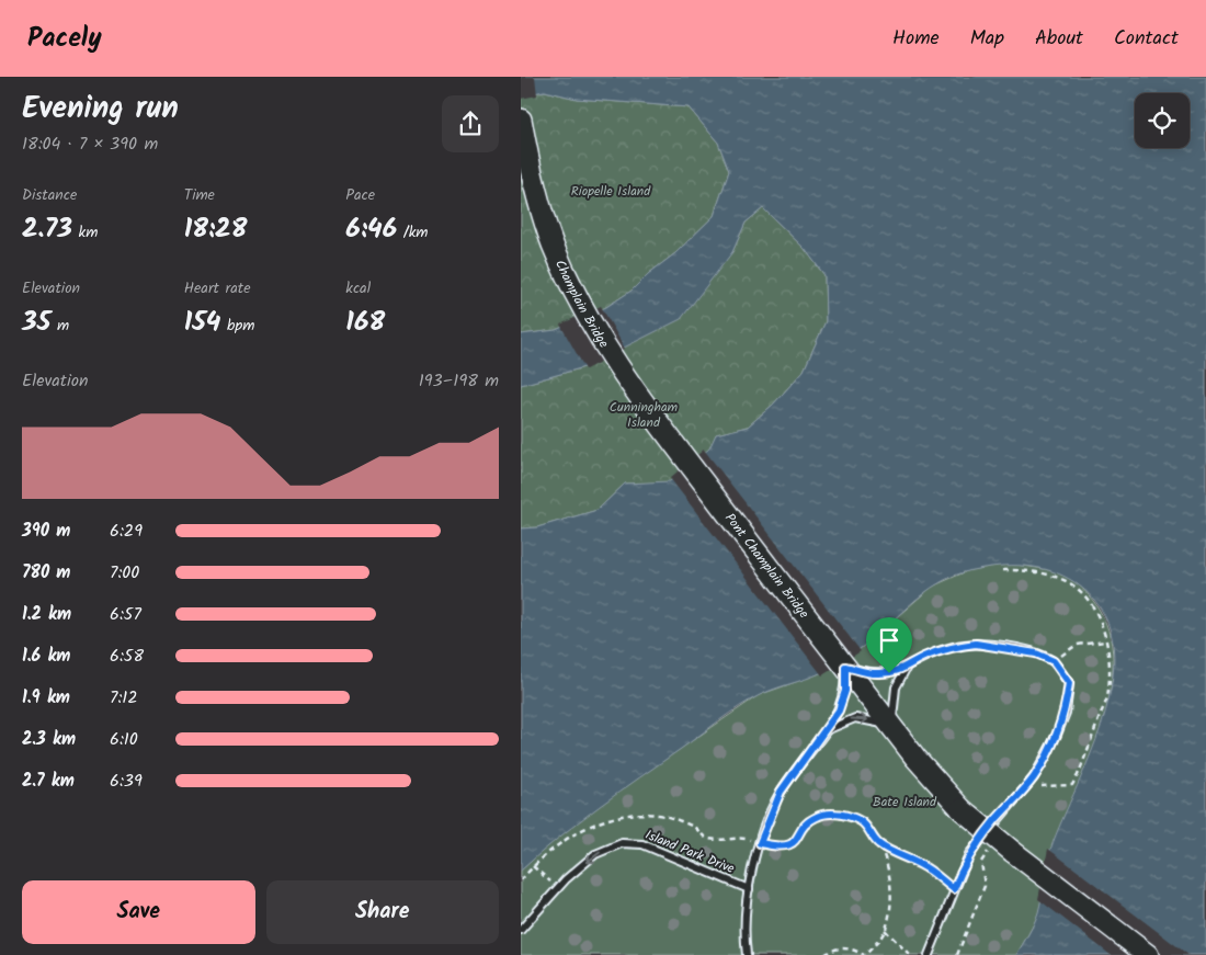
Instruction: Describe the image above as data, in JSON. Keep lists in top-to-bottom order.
{
  "streets": {
    "main road": ["Champlain Bridge", "Pont Champlain Bridge"],
    "lane": ["Island Park Drive"]
  },
  "crossings": [
    ["Champlain Bridge", "Pont Champlain Bridge"],
    ["Pont Champlain Bridge", "Island Park Drive"]
  ],
  "parks": ["Riopelle Island", "Cunningham Island", "Bate Island"],
  "page": {
    "header": "Pacely",
    "nav": [
      "Home",
      "Map",
      "About",
      "Contact"
    ],
    "heading": ["Evening run", "18:04 · 7 × 390 m"],
    "stats": [
      ["Distance", "2.73 km"],
      ["Time", "18:28"],
      ["Pace", "6:46 /km"],
      ["Elevation", "35 m"],
      ["Heart rate", "154 bpm"],
      ["kcal", "168"]
    ],
    "chart": ["Elevation", "193–198 m"],
    "list": [
      {
        "name": "390 m",
        "note": "6:29"
      },
      {
        "name": "780 m",
        "note": "7:00"
      },
      {
        "name": "1.2 km",
        "note": "6:57"
      },
      {
        "name": "1.6 km",
        "note": "6:58"
      },
      {
        "name": "1.9 km",
        "note": "7:12"
      },
      {
        "name": "2.3 km",
        "note": "6:10"
      },
      {
        "name": "2.7 km",
        "note": "6:39"
      }
    ],
    "buttons": ["Save", "Share"]
  }
}
